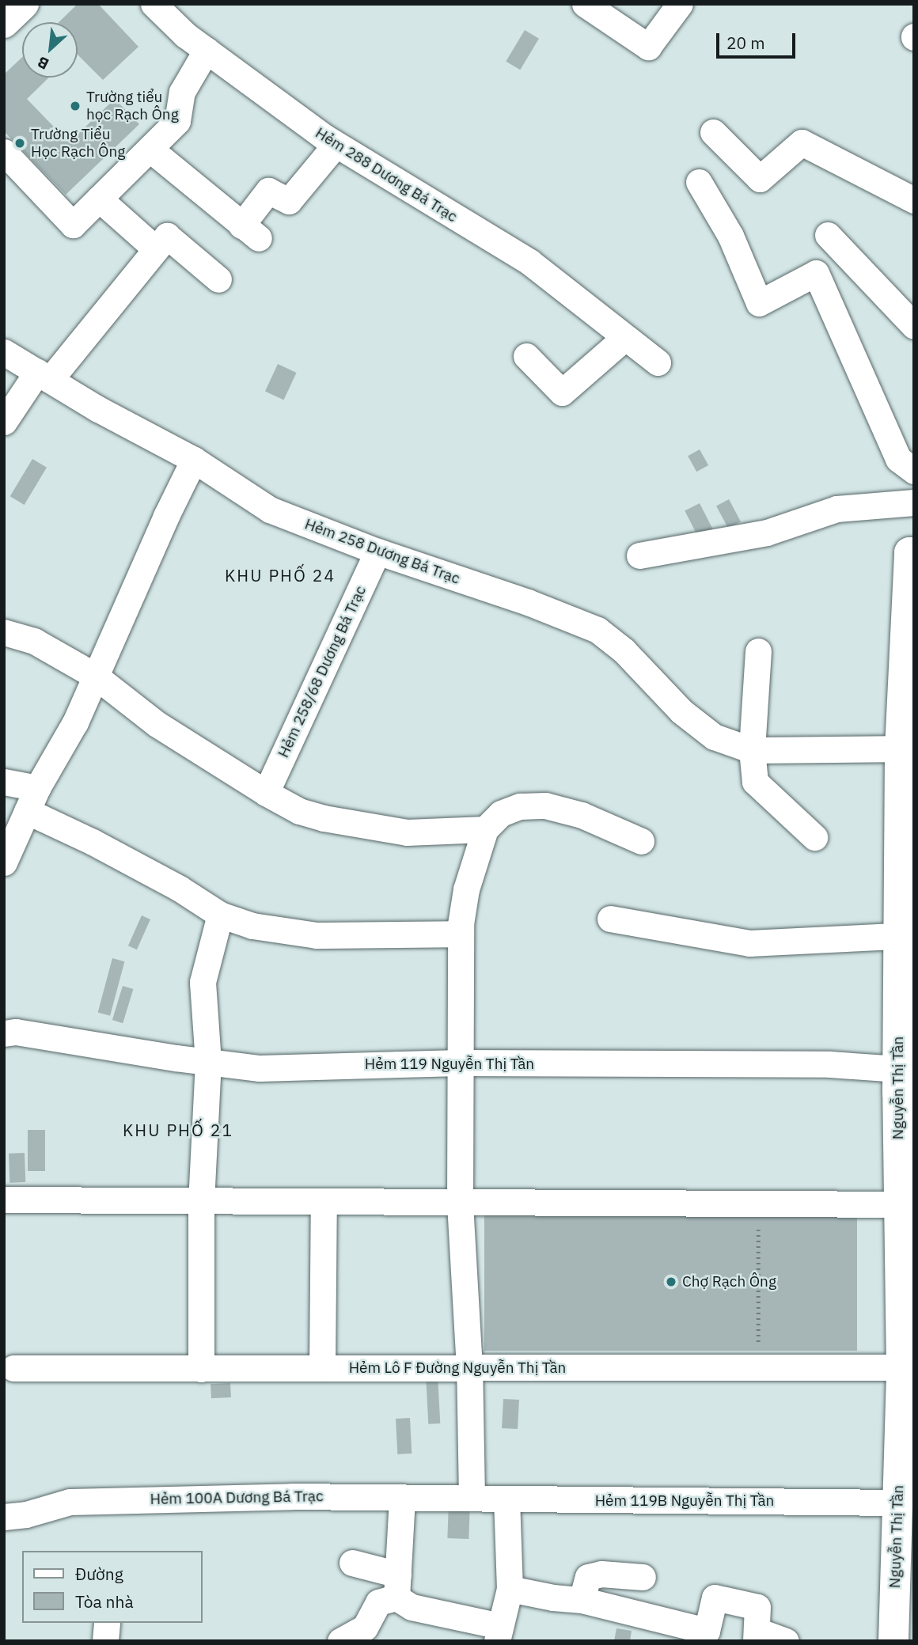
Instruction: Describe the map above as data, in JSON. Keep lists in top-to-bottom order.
{
  "streets": {
    "main road": ["Nguyễn Thị Tần"],
    "street": [
      "Hẻm 288 Dương Bá Trạc",
      "Hẻm 258 Dương Bá Trạc",
      "Hẻm 258/68 Dương Bá Trạc",
      "Hẻm 119 Nguyễn Thị Tần",
      "Hẻm Lô F Đường Nguyễn Thị Tần",
      "Hẻm 100A Dương Bá Trạc",
      "Hẻm 119B Nguyễn Thị Tần"
    ]
  },
  "crossings": [
    ["Hẻm 258 Dương Bá Trạc", "Hẻm 258/68 Dương Bá Trạc"],
    ["Hẻm 119 Nguyễn Thị Tần", "Nguyễn Thị Tần"],
    ["Nguyễn Thị Tần", "Hẻm Lô F Đường Nguyễn Thị Tần"],
    ["Nguyễn Thị Tần", "Hẻm 119B Nguyễn Thị Tần"],
    ["Hẻm 100A Dương Bá Trạc", "Hẻm 119B Nguyễn Thị Tần"]
  ],
  "districts": ["KHU PHỐ 24", "KHU PHỐ 21"],
  "places": ["Trường tiểu học Rạch Ông", "Trường Tiểu Học Rạch Ông", "Chợ Rạch Ông"],
  "legend": ["Đường", "Tòa nhà"],
  "scale_bar": "20 m",
  "north": "bottom left"
}
